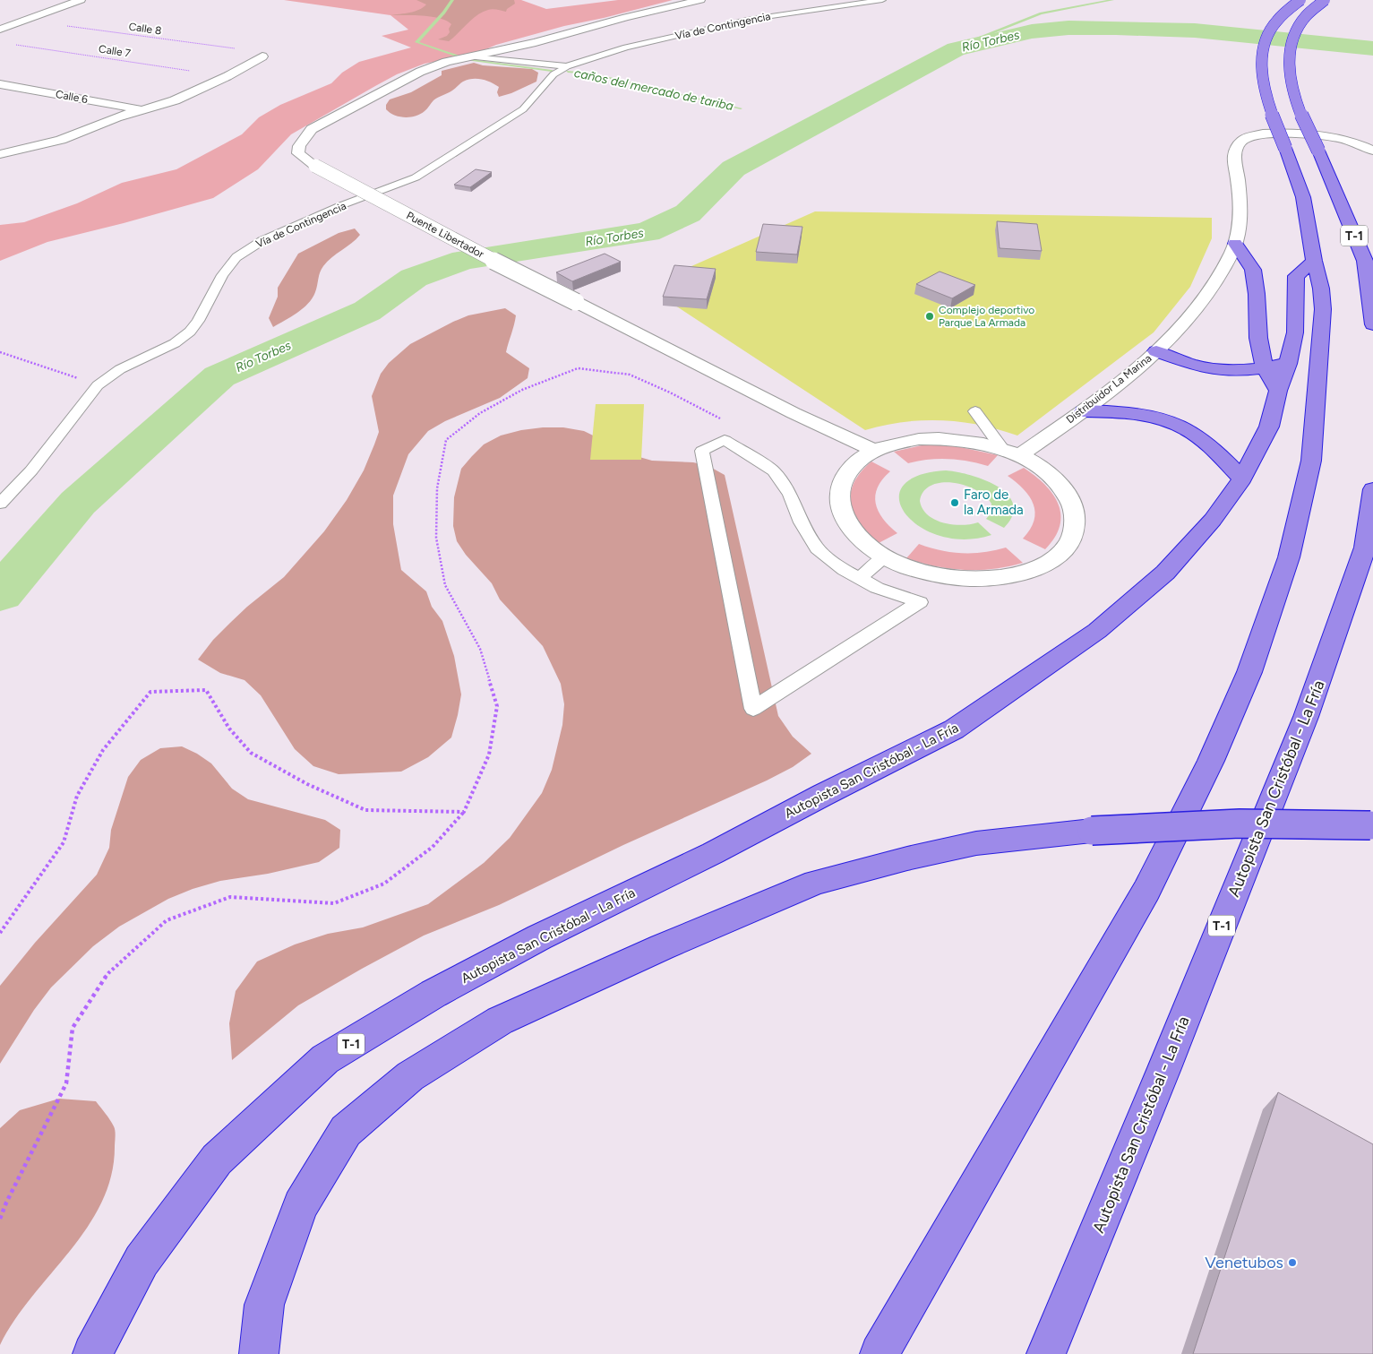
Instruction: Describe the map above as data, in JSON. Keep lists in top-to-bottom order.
{
  "streets": {
    "highway": ["T-1", "Autopista San Cristóbal - La Fría"],
    "street": ["Calle 6", "Puente Libertador", "Distribuidor La Marina"],
    "lane": ["Vía de Contingencia"],
    "path": ["Calle 8", "Calle 7"]
  },
  "crossings": [
    ["Vía de Contingencia", "Puente Libertador"]
  ],
  "water": ["Río Torbes", "caños del mercado de tariba"],
  "places": ["Complejo deportivo Parque La Armada", "Faro de la Armada", "Venetubos"]
}
